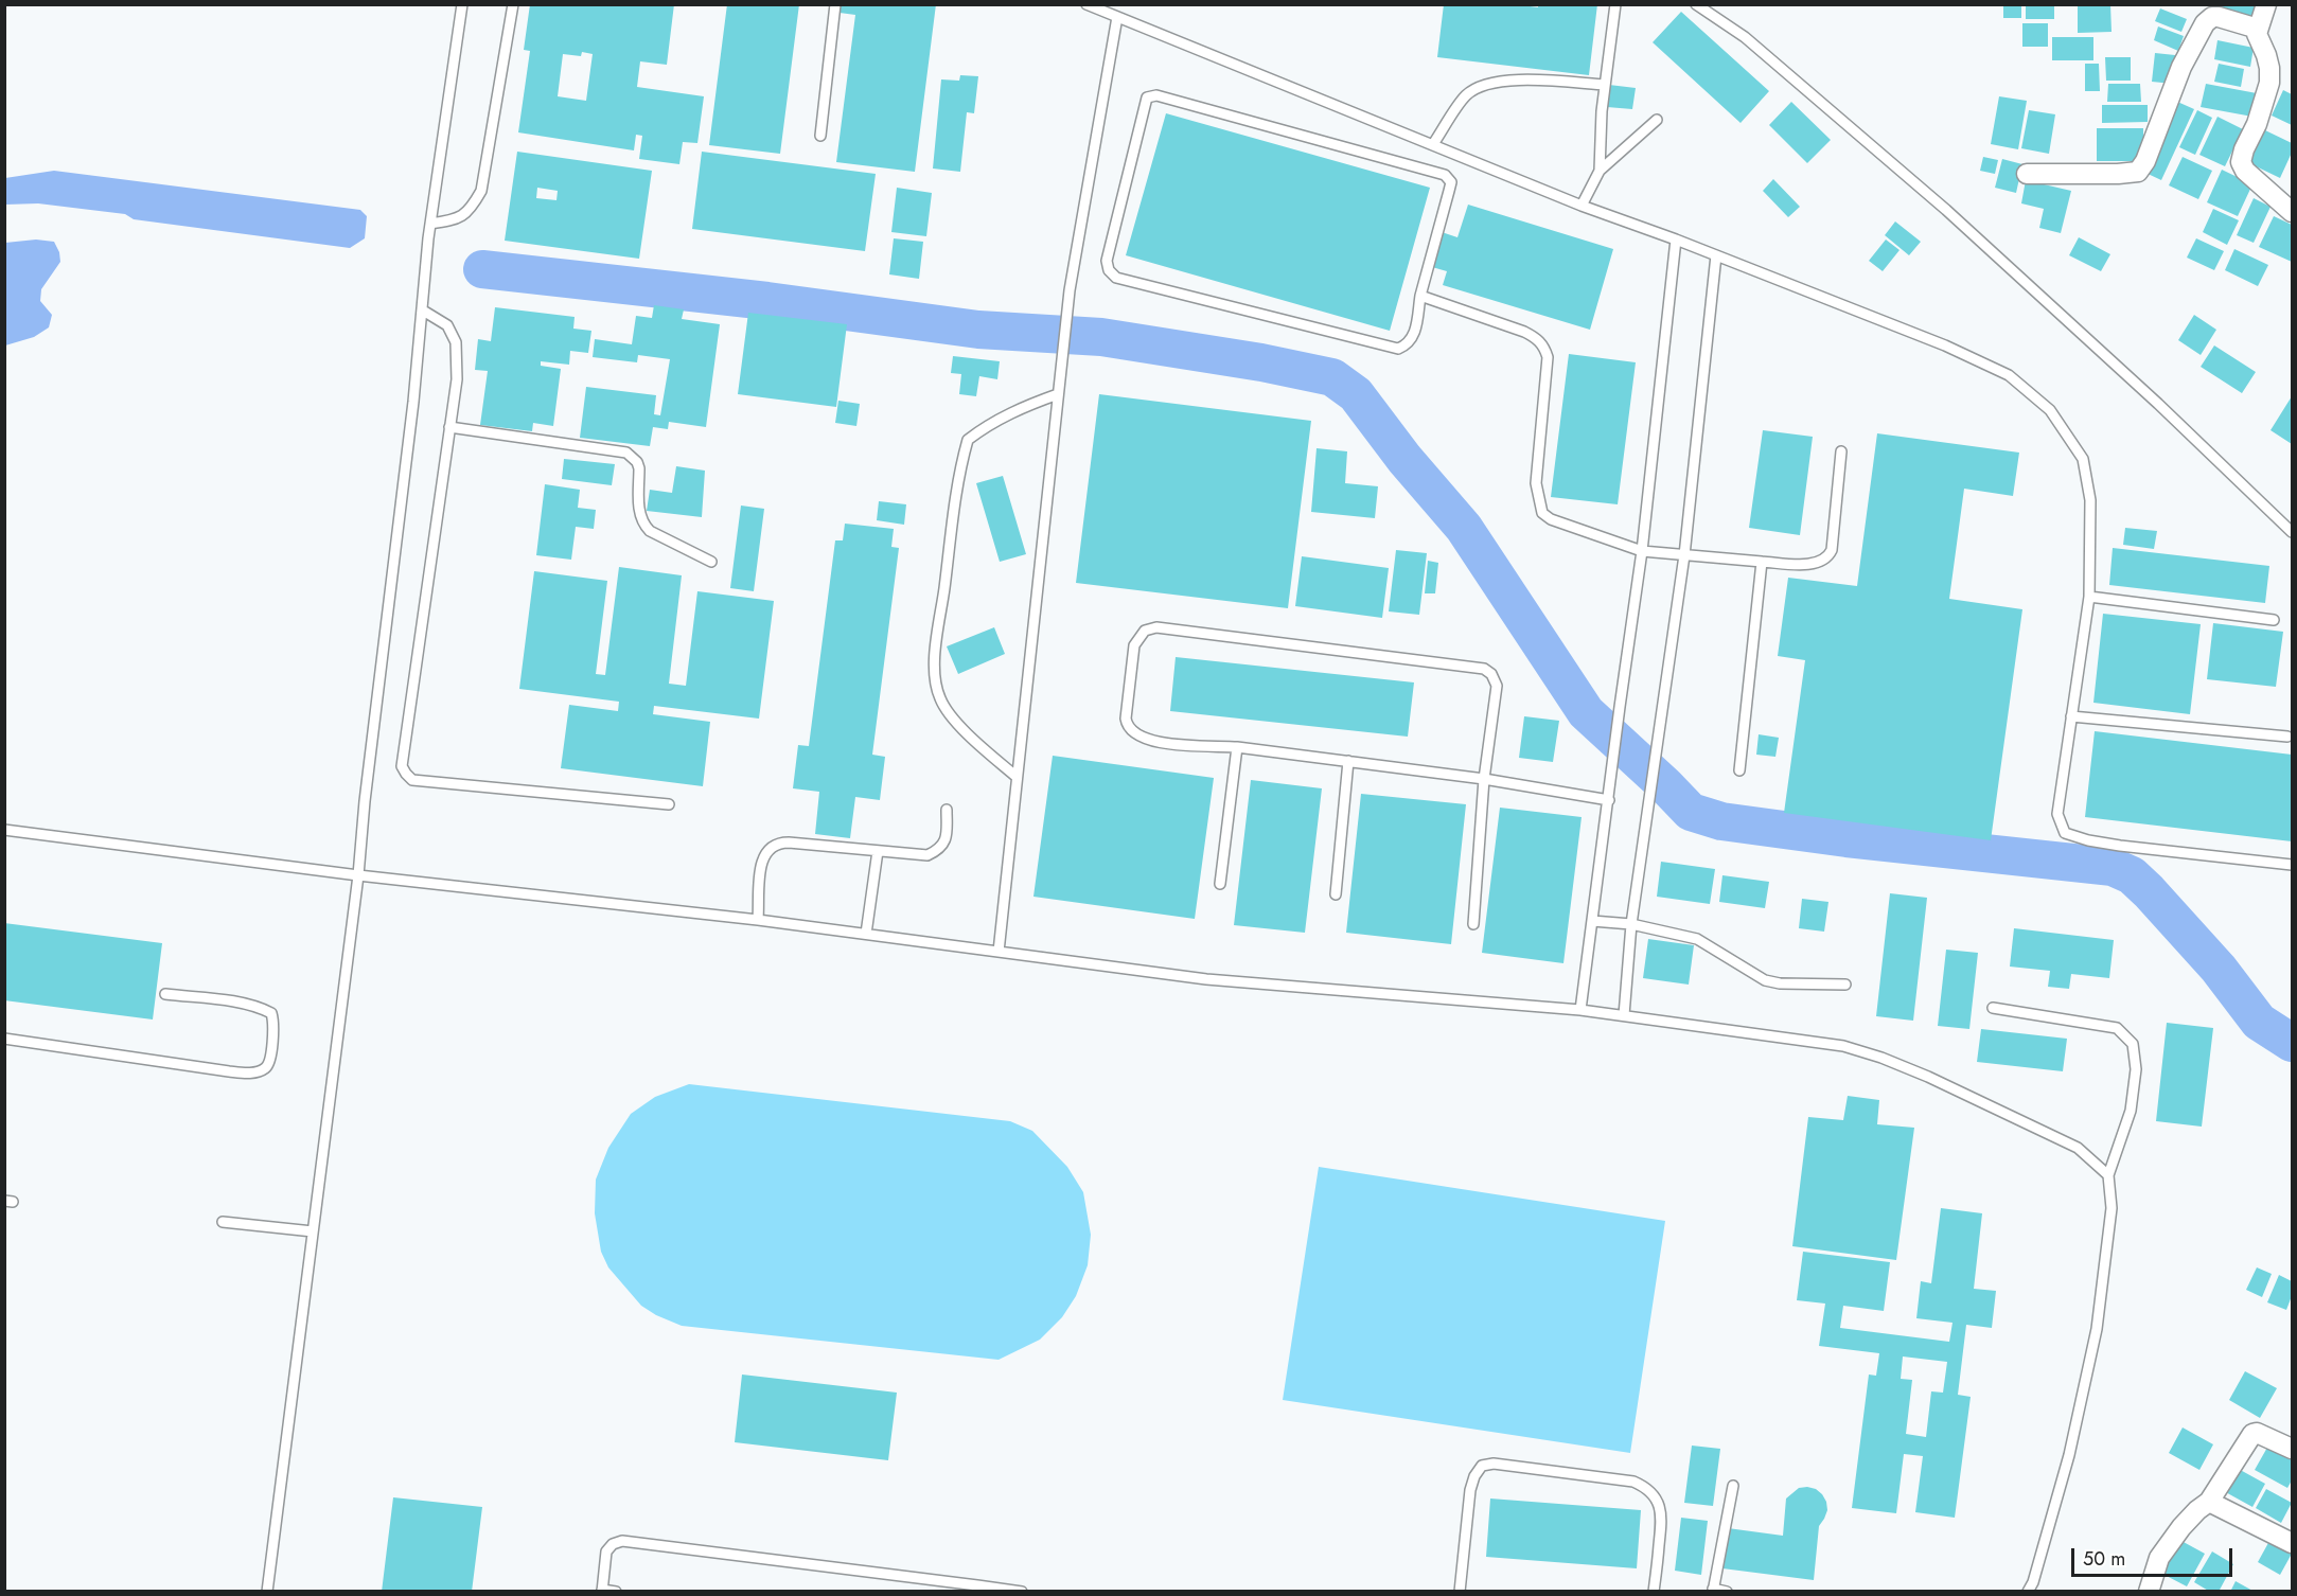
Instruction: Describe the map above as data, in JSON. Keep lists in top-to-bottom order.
{
  "scale_bar": "50 m"
}
